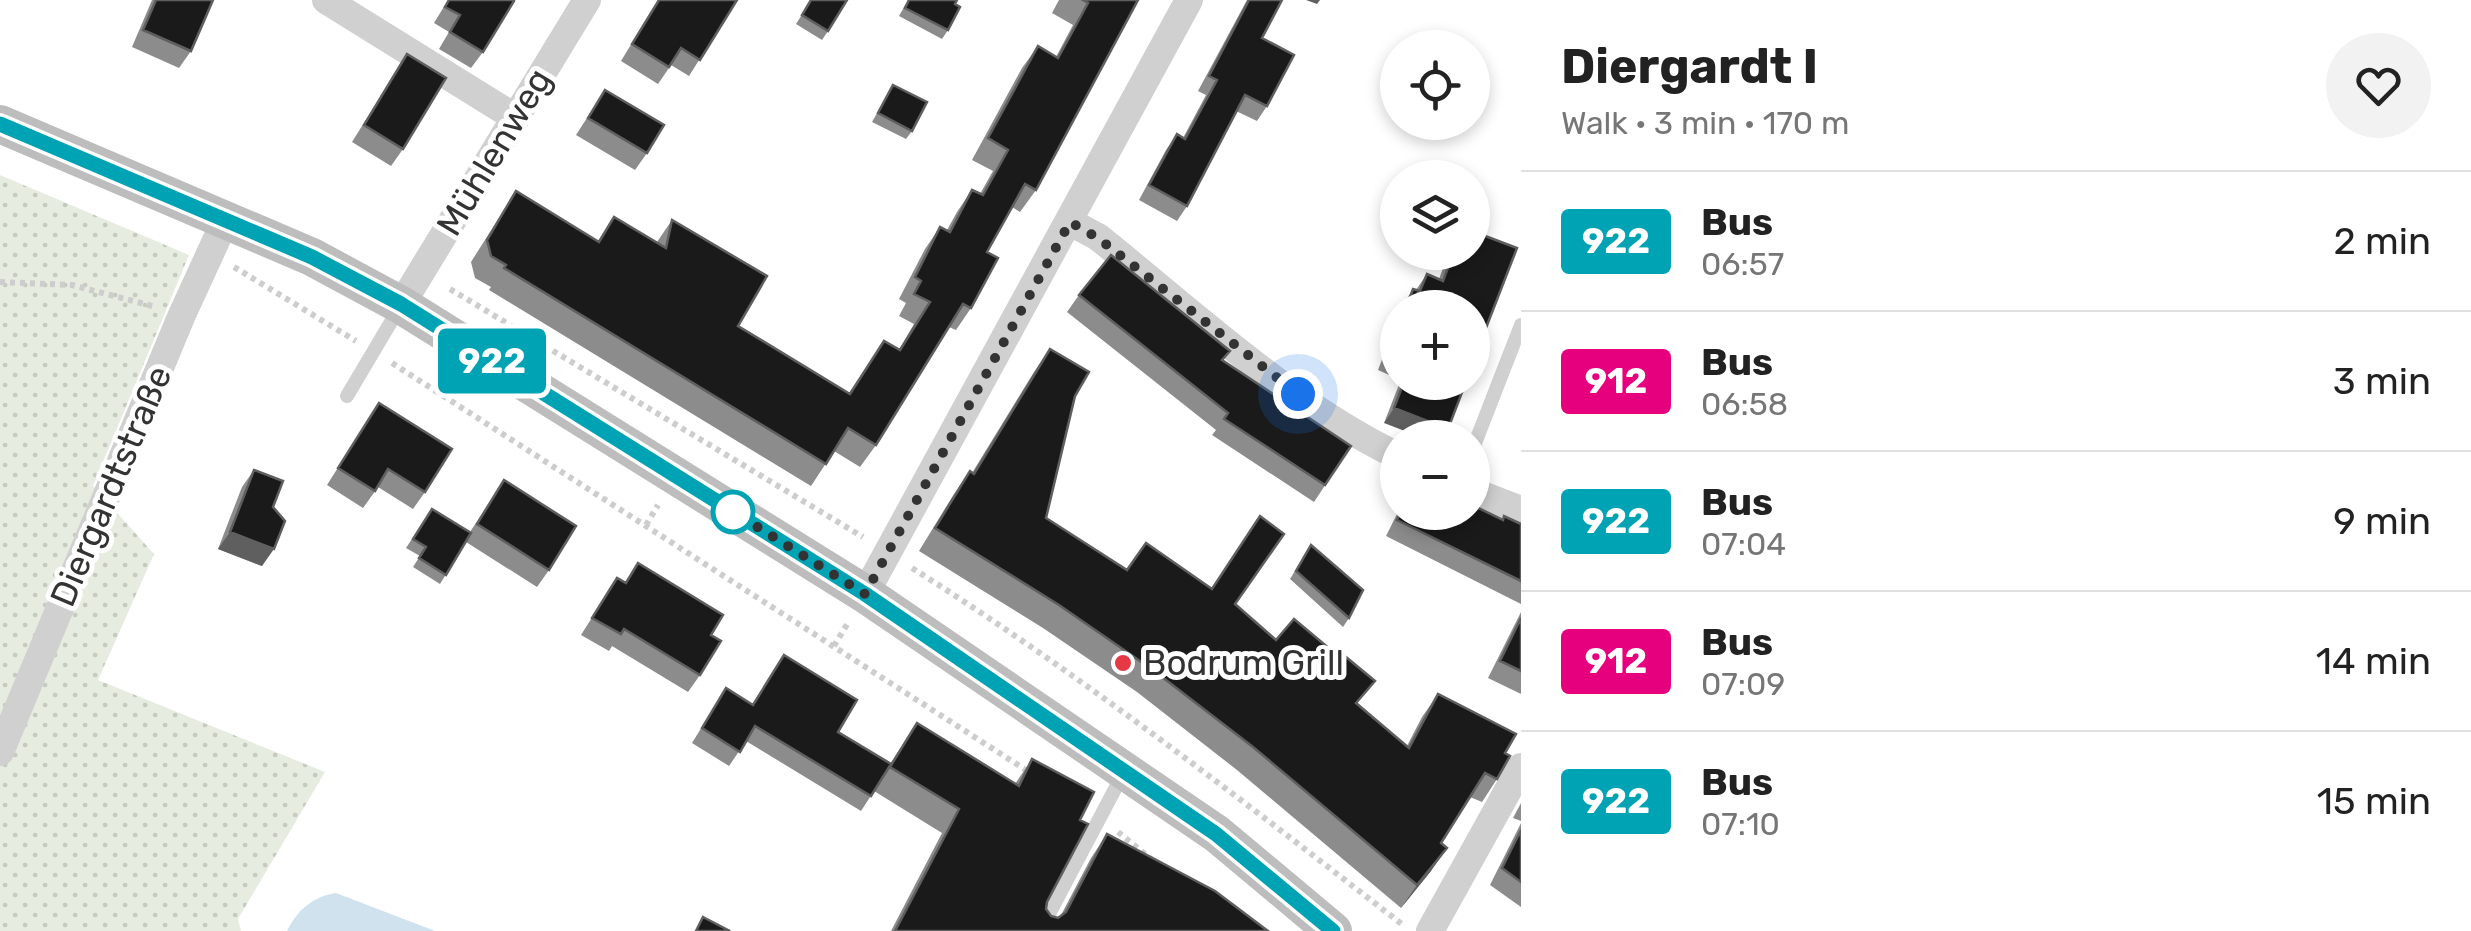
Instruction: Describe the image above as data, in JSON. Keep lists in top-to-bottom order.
{
  "streets": {
    "street": ["Mühlenweg", "Diergardtstraße"]
  },
  "places": ["Bodrum Grill"],
  "lines": ["bus line 922"],
  "page": {
    "on_map": "922",
    "heading": ["Diergardt I", "Walk · 3 min · 170 m"],
    "map_buttons": ["+", "−"],
    "list": [
      {
        "mark": "922",
        "name": "Bus",
        "note": "06:57",
        "value": "2 min"
      },
      {
        "mark": "912",
        "name": "Bus",
        "note": "06:58",
        "value": "3 min"
      },
      {
        "mark": "922",
        "name": "Bus",
        "note": "07:04",
        "value": "9 min"
      },
      {
        "mark": "912",
        "name": "Bus",
        "note": "07:09",
        "value": "14 min"
      },
      {
        "mark": "922",
        "name": "Bus",
        "note": "07:10",
        "value": "15 min"
      }
    ]
  }
}
